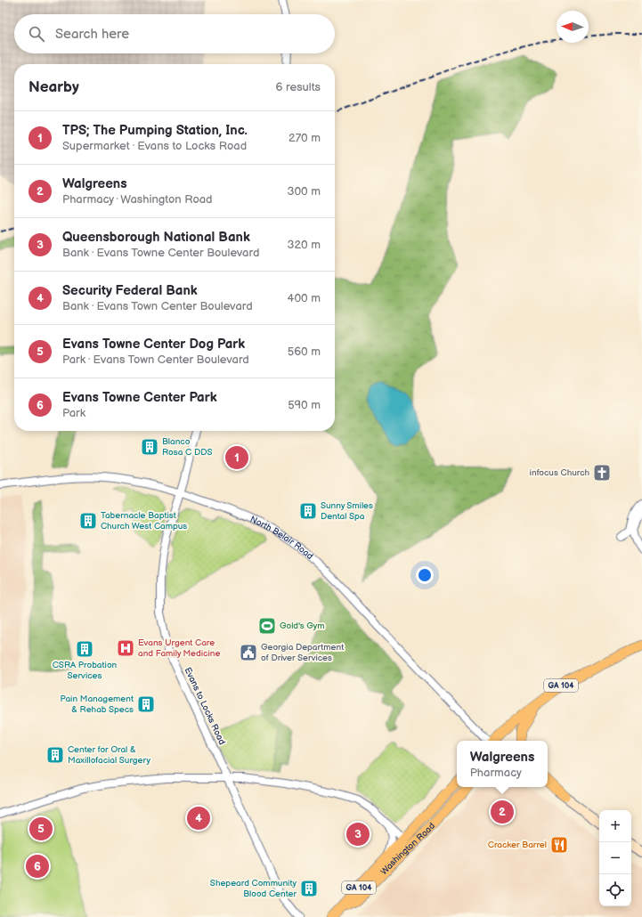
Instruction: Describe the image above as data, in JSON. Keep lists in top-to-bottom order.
{
  "streets": {
    "main road": ["GA 104", "Washington Road"],
    "street": ["North Belair Road", "Evans to Locks Road"]
  },
  "crossings": [
    ["North Belair Road", "Evans to Locks Road"]
  ],
  "places": {
    "building": [
      "Blanco Rosa C DDS",
      "Sunny Smiles Dental Spa",
      "Tabernacle Baptist Church West Campus",
      "CSRA Probation Services",
      "Pain Management & Rehab Specs",
      "Center for Oral & Maxillofacial Surgery",
      "Shepeard Community Blood Center"
    ],
    "church": ["infocus Church"],
    "sports": ["Gold's Gym"],
    "hospital": ["Evans Urgent Care and Family Medicine"],
    "public building": ["Georgia Department of Driver Services"],
    "restaurant": ["Cracker Barrel"]
  },
  "north": "left",
  "page": {
    "search": "Search here",
    "heading": ["Nearby", "6 results"],
    "list": [
      {
        "mark": "1",
        "name": "TPS; The Pumping Station, Inc.",
        "note": "Supermarket · Evans to Locks Road",
        "value": "270 m"
      },
      {
        "mark": "2",
        "name": "Walgreens",
        "note": "Pharmacy · Washington Road",
        "value": "300 m"
      },
      {
        "mark": "3",
        "name": "Queensborough National Bank",
        "note": "Bank · Evans Towne Center Boulevard",
        "value": "320 m"
      },
      {
        "mark": "4",
        "name": "Security Federal Bank",
        "note": "Bank · Evans Town Center Boulevard",
        "value": "400 m"
      },
      {
        "mark": "5",
        "name": "Evans Towne Center Dog Park",
        "note": "Park · Evans Town Center Boulevard",
        "value": "560 m"
      },
      {
        "mark": "6",
        "name": "Evans Towne Center Park",
        "note": "Park",
        "value": "590 m"
      }
    ],
    "pins": [
      "1",
      "2",
      "4",
      "5",
      "3",
      "6"
    ],
    "popup": ["Walgreens", "Pharmacy"],
    "map_buttons": ["+", "−"]
  }
}
